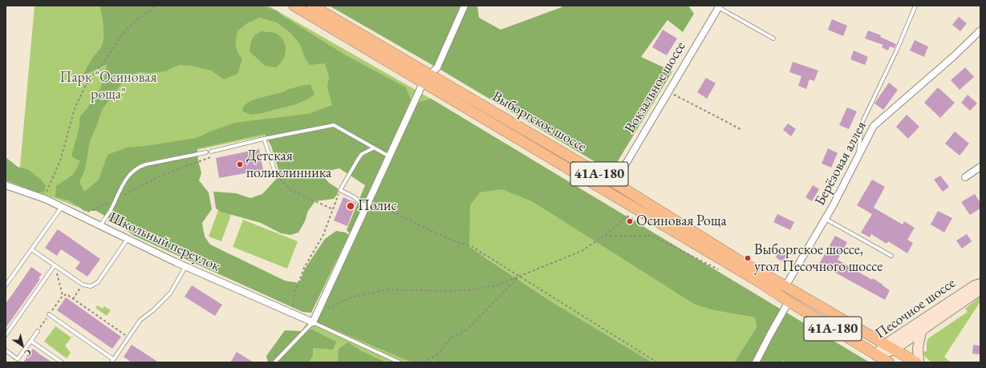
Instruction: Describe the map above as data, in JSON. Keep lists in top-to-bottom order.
{
  "streets": {
    "main road": ["Выборгское шоссе", "41А-180", "Песочное шоссе"],
    "street": ["Вокзальное шоссе", "Берёзовая аллея", "Школьный переулок"]
  },
  "crossings": [
    ["Вокзальное шоссе", "Выборгское шоссе"],
    ["Выборгское шоссе", "Берёзовая аллея"],
    ["Выборгское шоссе", "Песочное шоссе"]
  ],
  "parks": ["Парк \"Осиновая роща\""],
  "places": [
    "Детская поликлинника",
    "Полис",
    "Осиновая Роща",
    "Выборгское шоссе, угол Песочного шоссе"
  ],
  "north": "bottom right"
}
